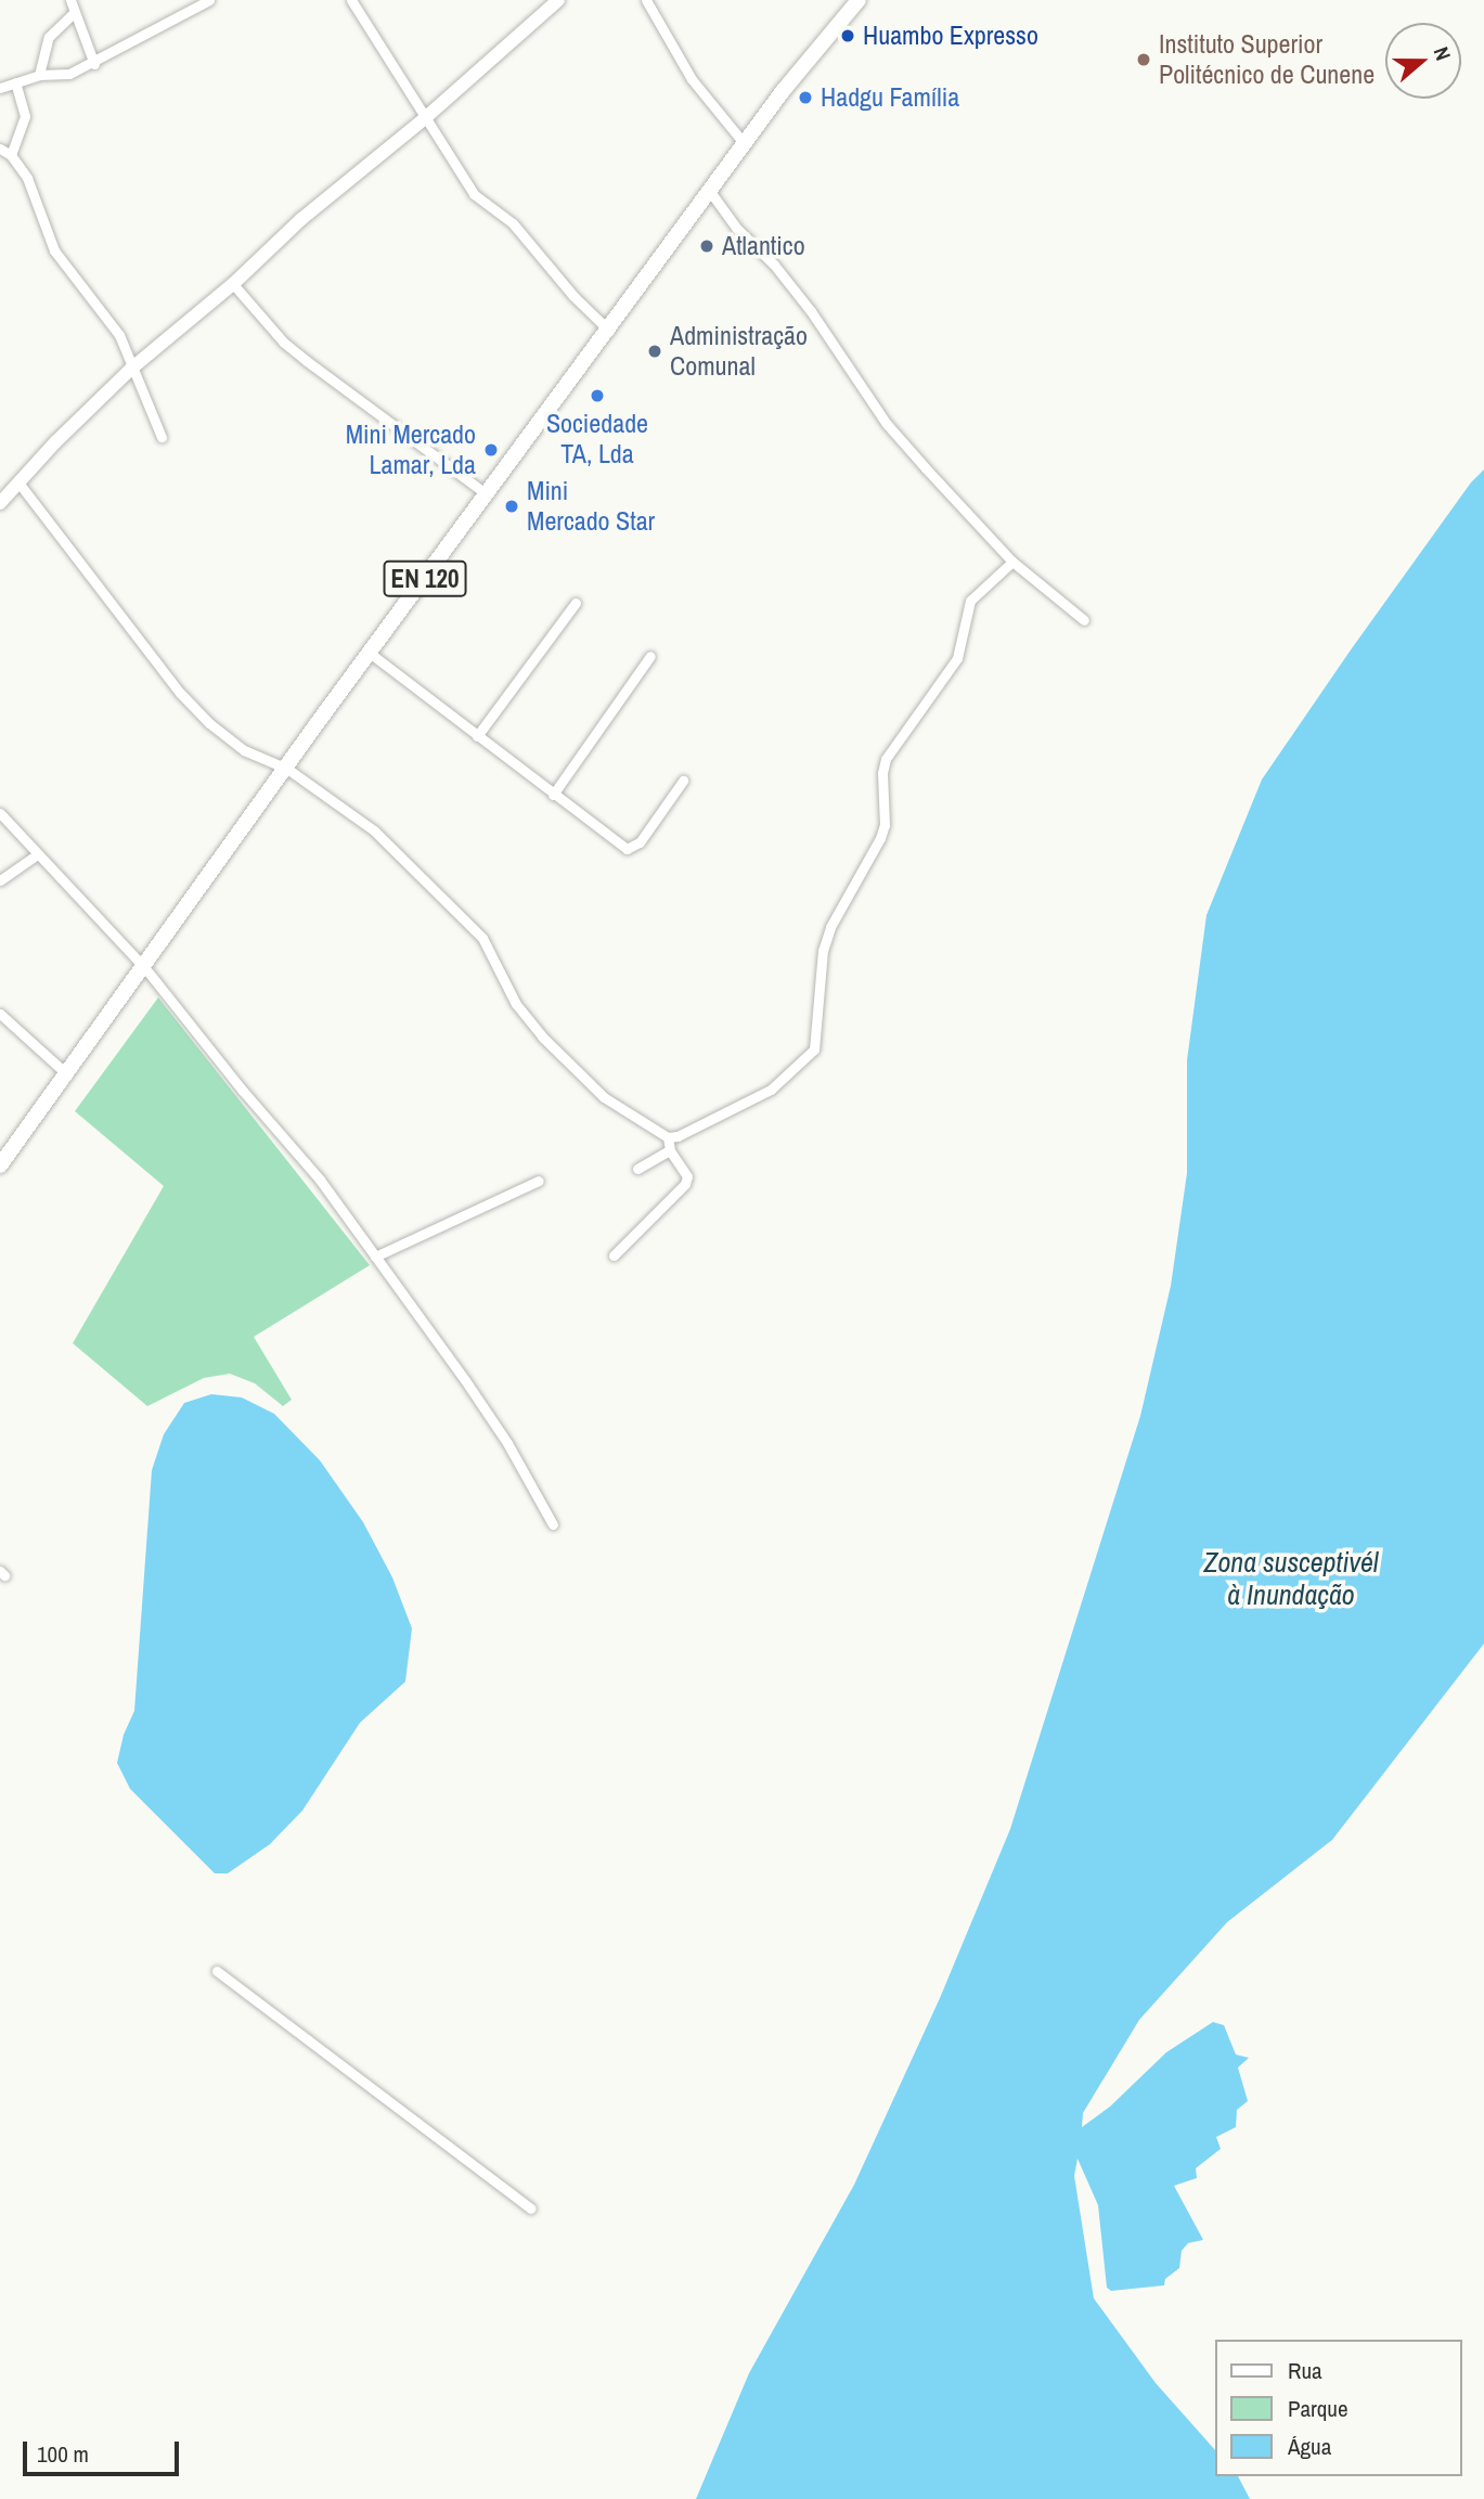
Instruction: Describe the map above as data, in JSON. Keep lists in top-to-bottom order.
{
  "streets": {
    "main road": ["EN 120"]
  },
  "water": ["Zona susceptivél à Inundação"],
  "places": [
    "Huambo Expresso",
    "Instituto Superior Politécnico de Cunene",
    "Hadgu Família",
    "Atlantico",
    "Administração Comunal",
    "Sociedade TA, Lda",
    "Mini Mercado Lamar, Lda",
    "Mini Mercado Star"
  ],
  "legend": ["Rua", "Parque", "Água"],
  "scale_bar": "100 m",
  "north": "right"
}
